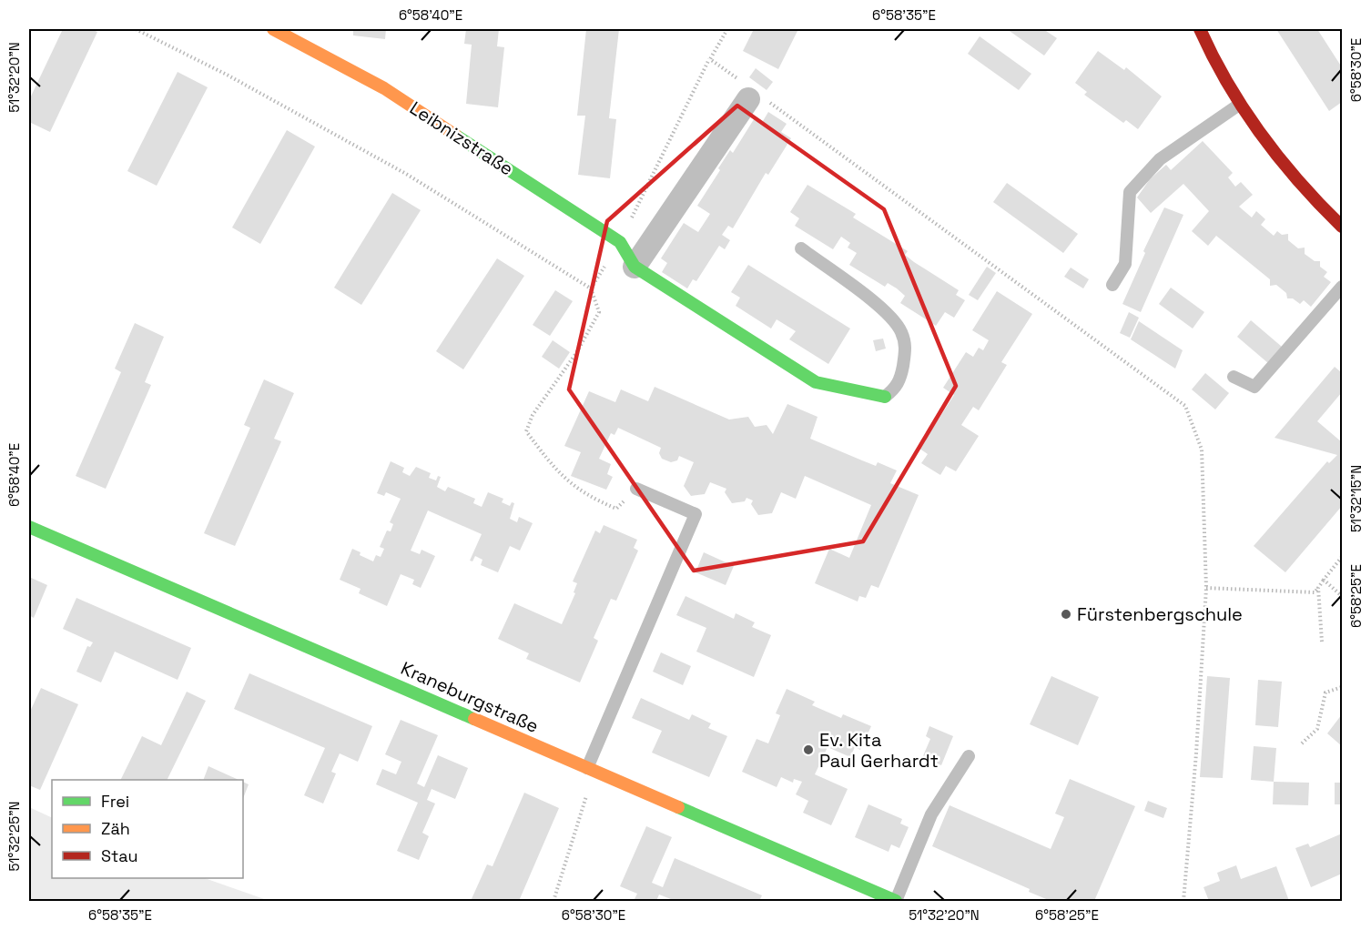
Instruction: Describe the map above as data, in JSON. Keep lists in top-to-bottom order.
{
  "streets": {
    "street": ["Leibnizstraße", "Kraneburgstraße"]
  },
  "places": ["Fürstenbergschule", "Ev. Kita Paul Gerhardt"],
  "legend": ["Frei", "Zäh", "Stau"],
  "coordinates": [
    "6°58'40\"E",
    "6°58'35\"E",
    "6°58'30\"E",
    "51°32'20\"N",
    "51°32'15\"N",
    "6°58'25\"E",
    "51°32'25\"N"
  ]
}
